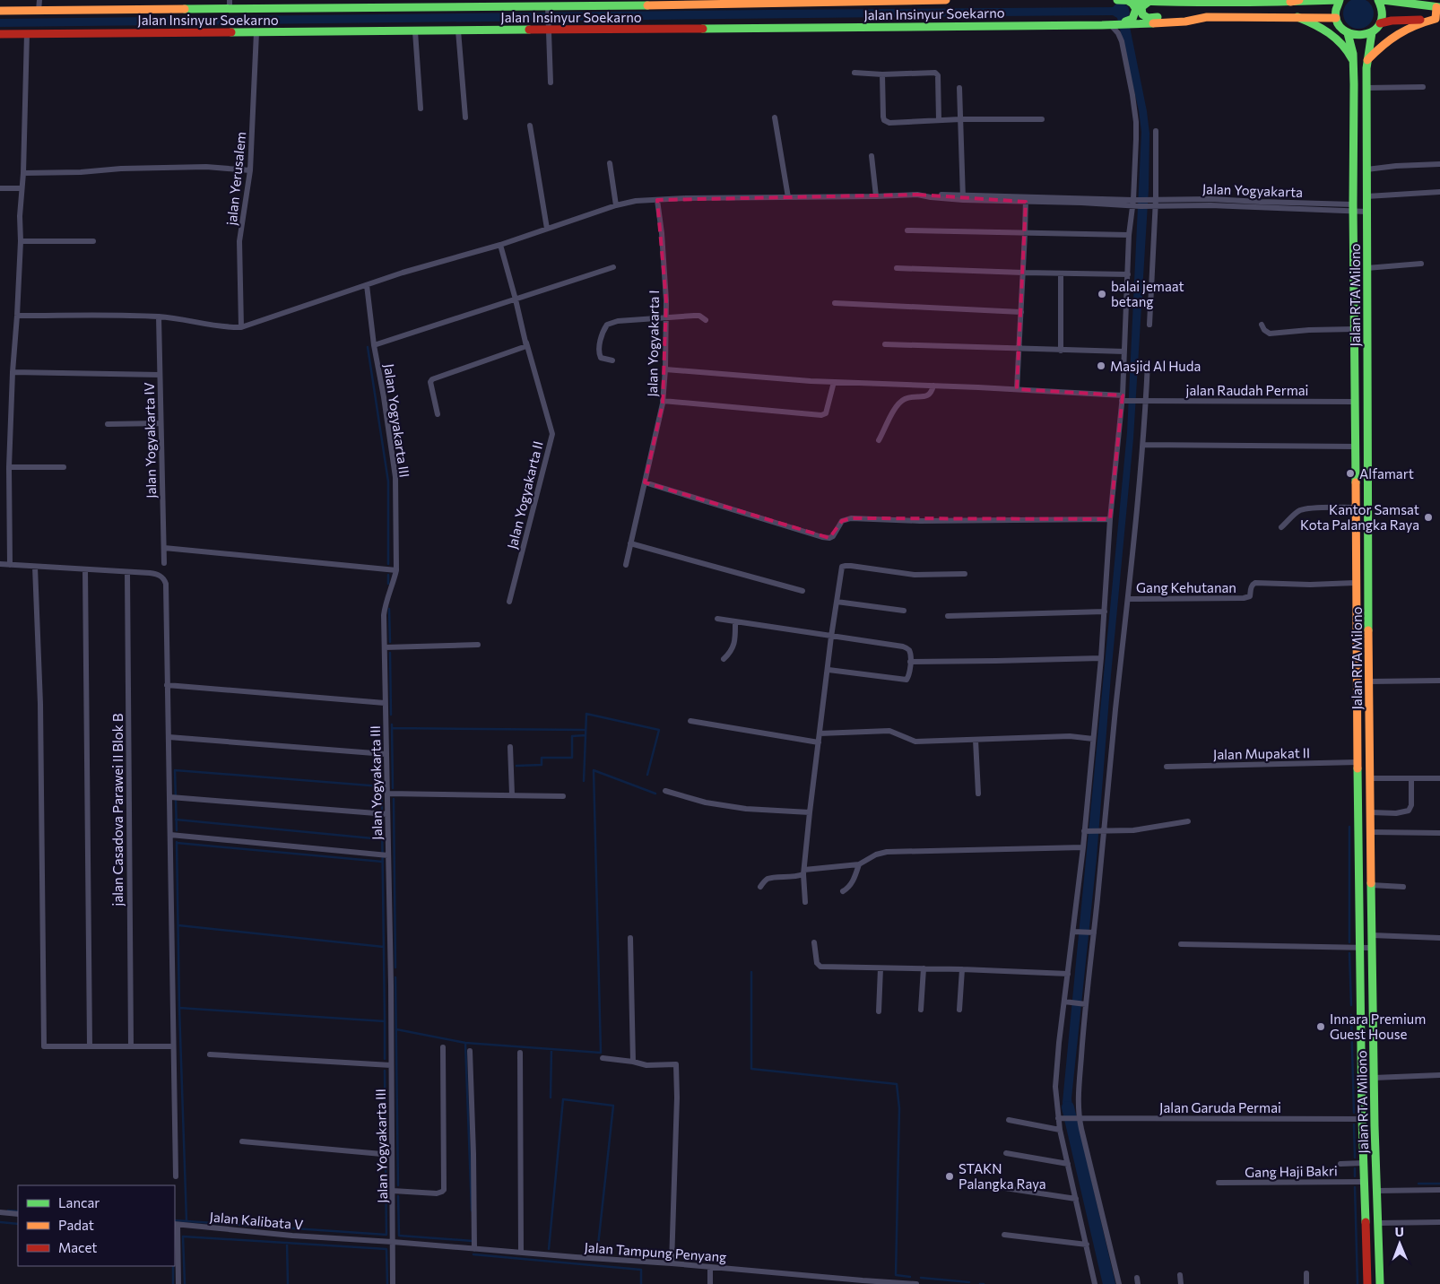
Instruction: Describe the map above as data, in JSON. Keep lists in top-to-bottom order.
{
  "streets": {
    "main road": ["Jalan Insinyur Soekarno", "Jalan RTA Milono"],
    "street": [
      "jalan Yerusalem",
      "Jalan Yogyakarta",
      "Jalan Yogyakarta I",
      "jalan Raudah Permai",
      "Jalan Yogyakarta III",
      "Jalan Yogyakarta IV",
      "Jalan Yogyakarta II",
      "Gang Kehutanan",
      "Jalan Mupakat II",
      "jalan Casadova Parawei II Blok B",
      "Jalan Garuda Permai",
      "Gang Haji Bakri",
      "Jalan Kalibata V",
      "Jalan Tampung Penyang"
    ]
  },
  "crossings": [
    ["Jalan Insinyur Soekarno", "jalan Yerusalem"],
    ["Jalan Yogyakarta", "Jalan RTA Milono"],
    ["Jalan RTA Milono", "jalan Raudah Permai"],
    ["Jalan RTA Milono", "Gang Kehutanan"],
    ["Jalan RTA Milono", "Jalan Mupakat II"],
    ["Jalan RTA Milono", "Jalan Garuda Permai"],
    ["Jalan RTA Milono", "Gang Haji Bakri"],
    ["Jalan Yogyakarta I", "jalan Raudah Permai"],
    ["Jalan Yogyakarta III", "Jalan Kalibata V"],
    ["Jalan Yogyakarta III", "Jalan Tampung Penyang"],
    ["Jalan Kalibata V", "Jalan Tampung Penyang"]
  ],
  "places": [
    "balai jemaat betang",
    "Masjid Al Huda",
    "Alfamart",
    "Kantor Samsat Kota Palangka Raya",
    "Innara Premium Guest House",
    "STAKN Palangka Raya"
  ],
  "legend": ["Lancar", "Padat", "Macet"],
  "north": "top"
}
